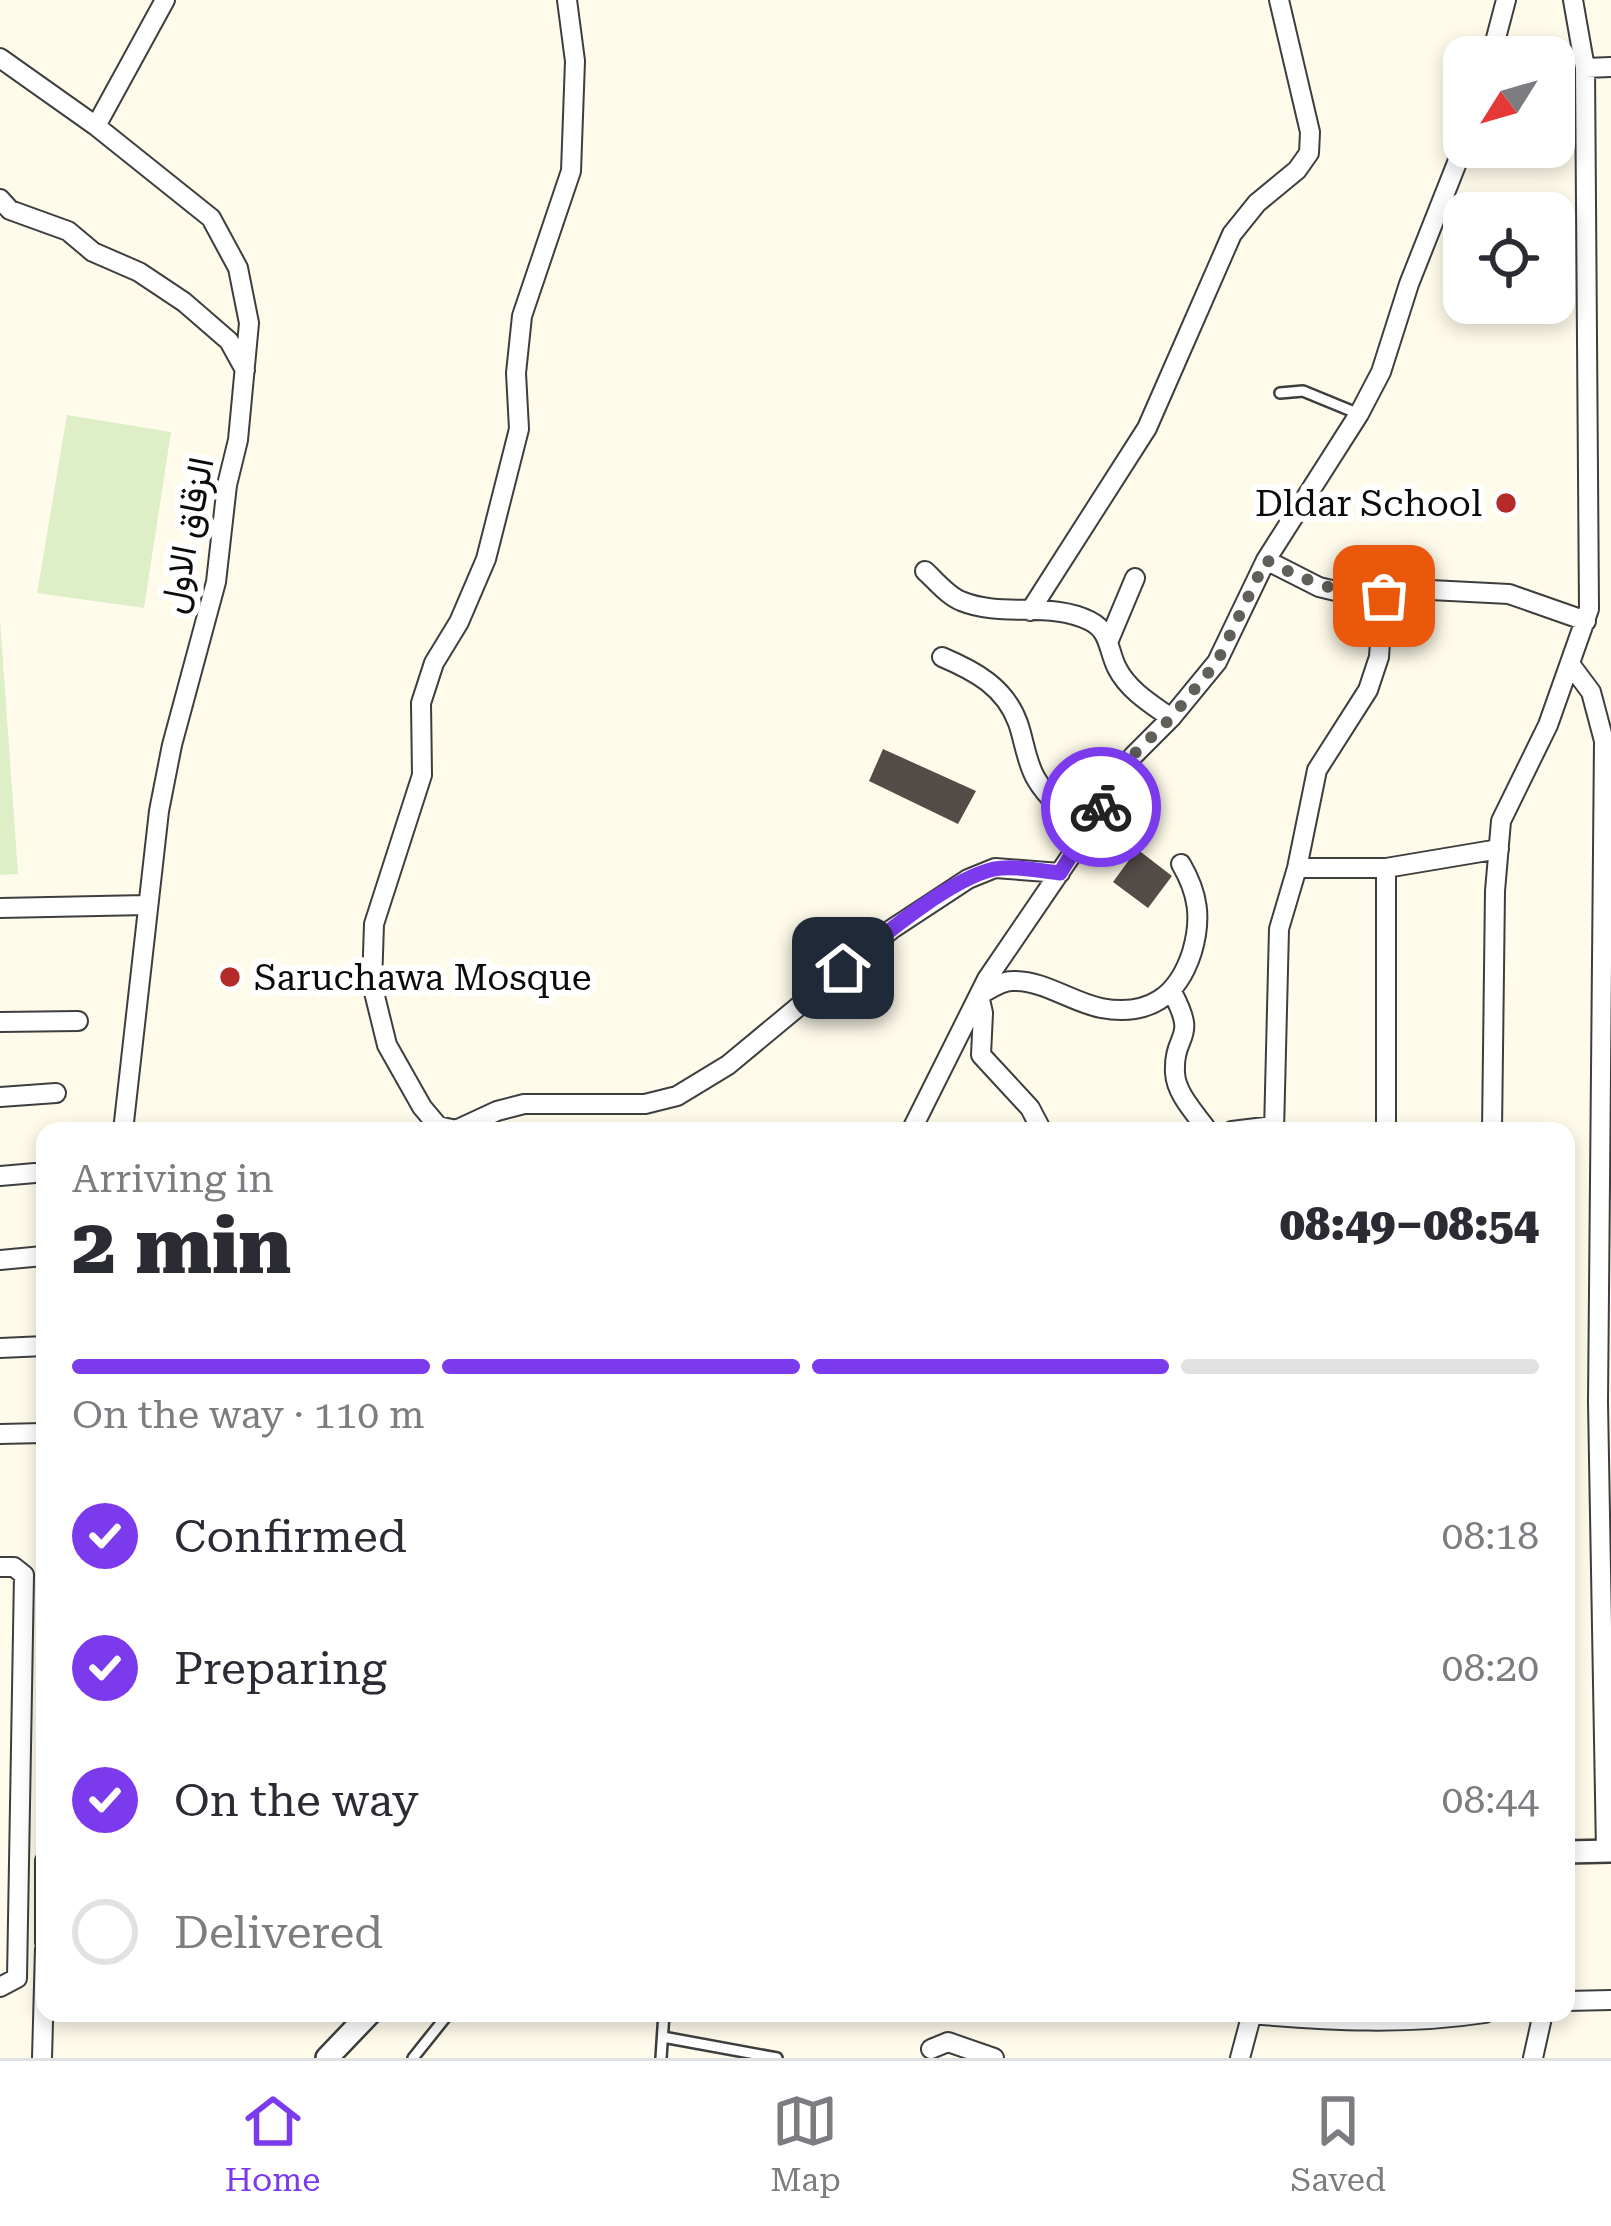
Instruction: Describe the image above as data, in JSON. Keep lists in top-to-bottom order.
{
  "streets": {
    "street": ["الزقاق الاول"]
  },
  "places": ["Dldar School", "Saruchawa Mosque"],
  "north": "bottom left",
  "page": {
    "heading": ["2 min", "Arriving in", "08:49–08:54"],
    "bar": "On the way · 110 m",
    "list": [
      ["Confirmed", "08:18"],
      ["Preparing", "08:20"],
      ["On the way", "08:44"],
      "Delivered"
    ],
    "tabs": ["Home", "Map", "Saved"]
  }
}
